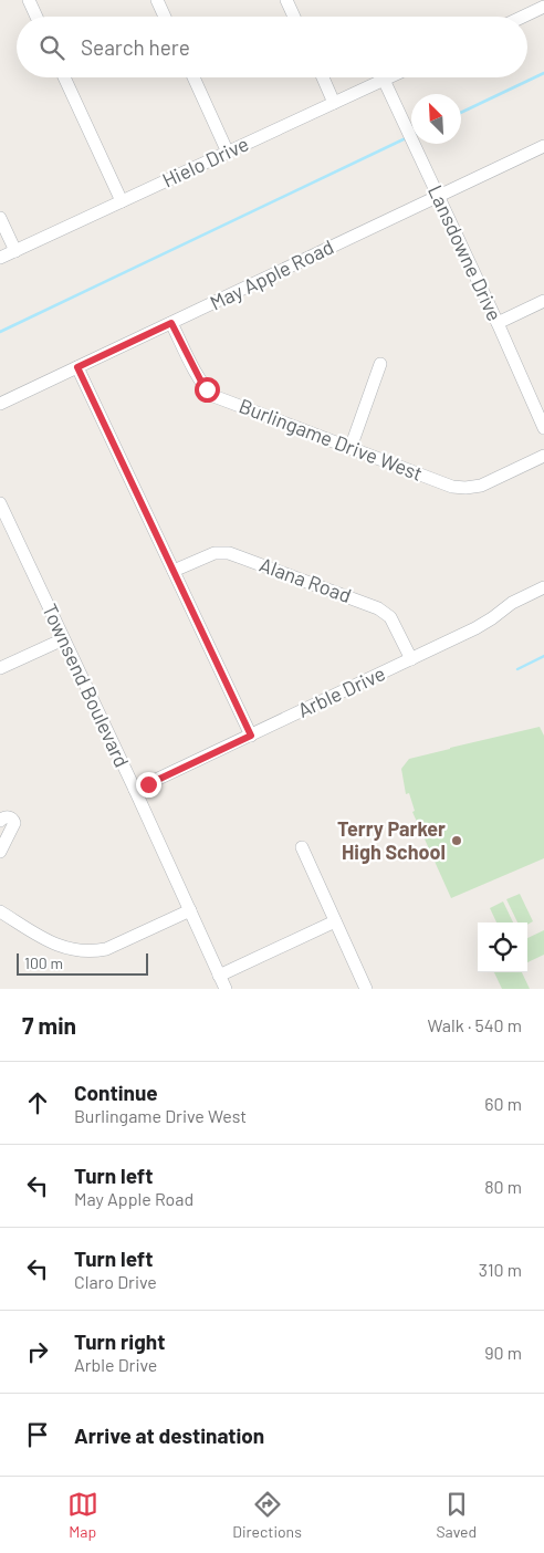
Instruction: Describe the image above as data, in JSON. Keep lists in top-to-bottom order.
{
  "streets": {
    "street": [
      "Hielo Drive",
      "Lansdowne Drive",
      "May Apple Road",
      "Burlingame Drive West",
      "Alana Road",
      "Townsend Boulevard",
      "Arble Drive"
    ]
  },
  "crossings": [
    ["Hielo Drive", "Lansdowne Drive"],
    ["Lansdowne Drive", "May Apple Road"],
    ["May Apple Road", "Burlingame Drive West"],
    ["Alana Road", "Arble Drive"],
    ["Townsend Boulevard", "Arble Drive"]
  ],
  "places": ["Terry Parker High School"],
  "scale_bar": "100 m",
  "north": "top left",
  "page": {
    "search": "Search here",
    "scale": "100 m",
    "heading": ["7 min", "Walk · 540 m"],
    "list": [
      ["Continue", "Burlingame Drive West", "60 m"],
      ["Turn left", "May Apple Road", "80 m"],
      ["Turn left", "Claro Drive", "310 m"],
      ["Turn right", "Arble Drive", "90 m"],
      "Arrive at destination"
    ],
    "nav": ["Map", "Directions", "Saved"]
  }
}
